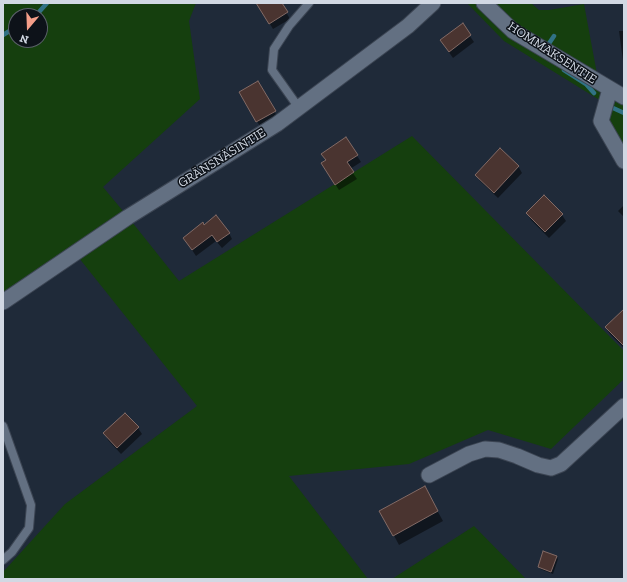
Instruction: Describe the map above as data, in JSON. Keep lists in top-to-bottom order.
{
  "streets": {
    "street": ["HOMMAKSENTIE", "GRÄNSNÄSINTIE"]
  },
  "north": "bottom"
}
